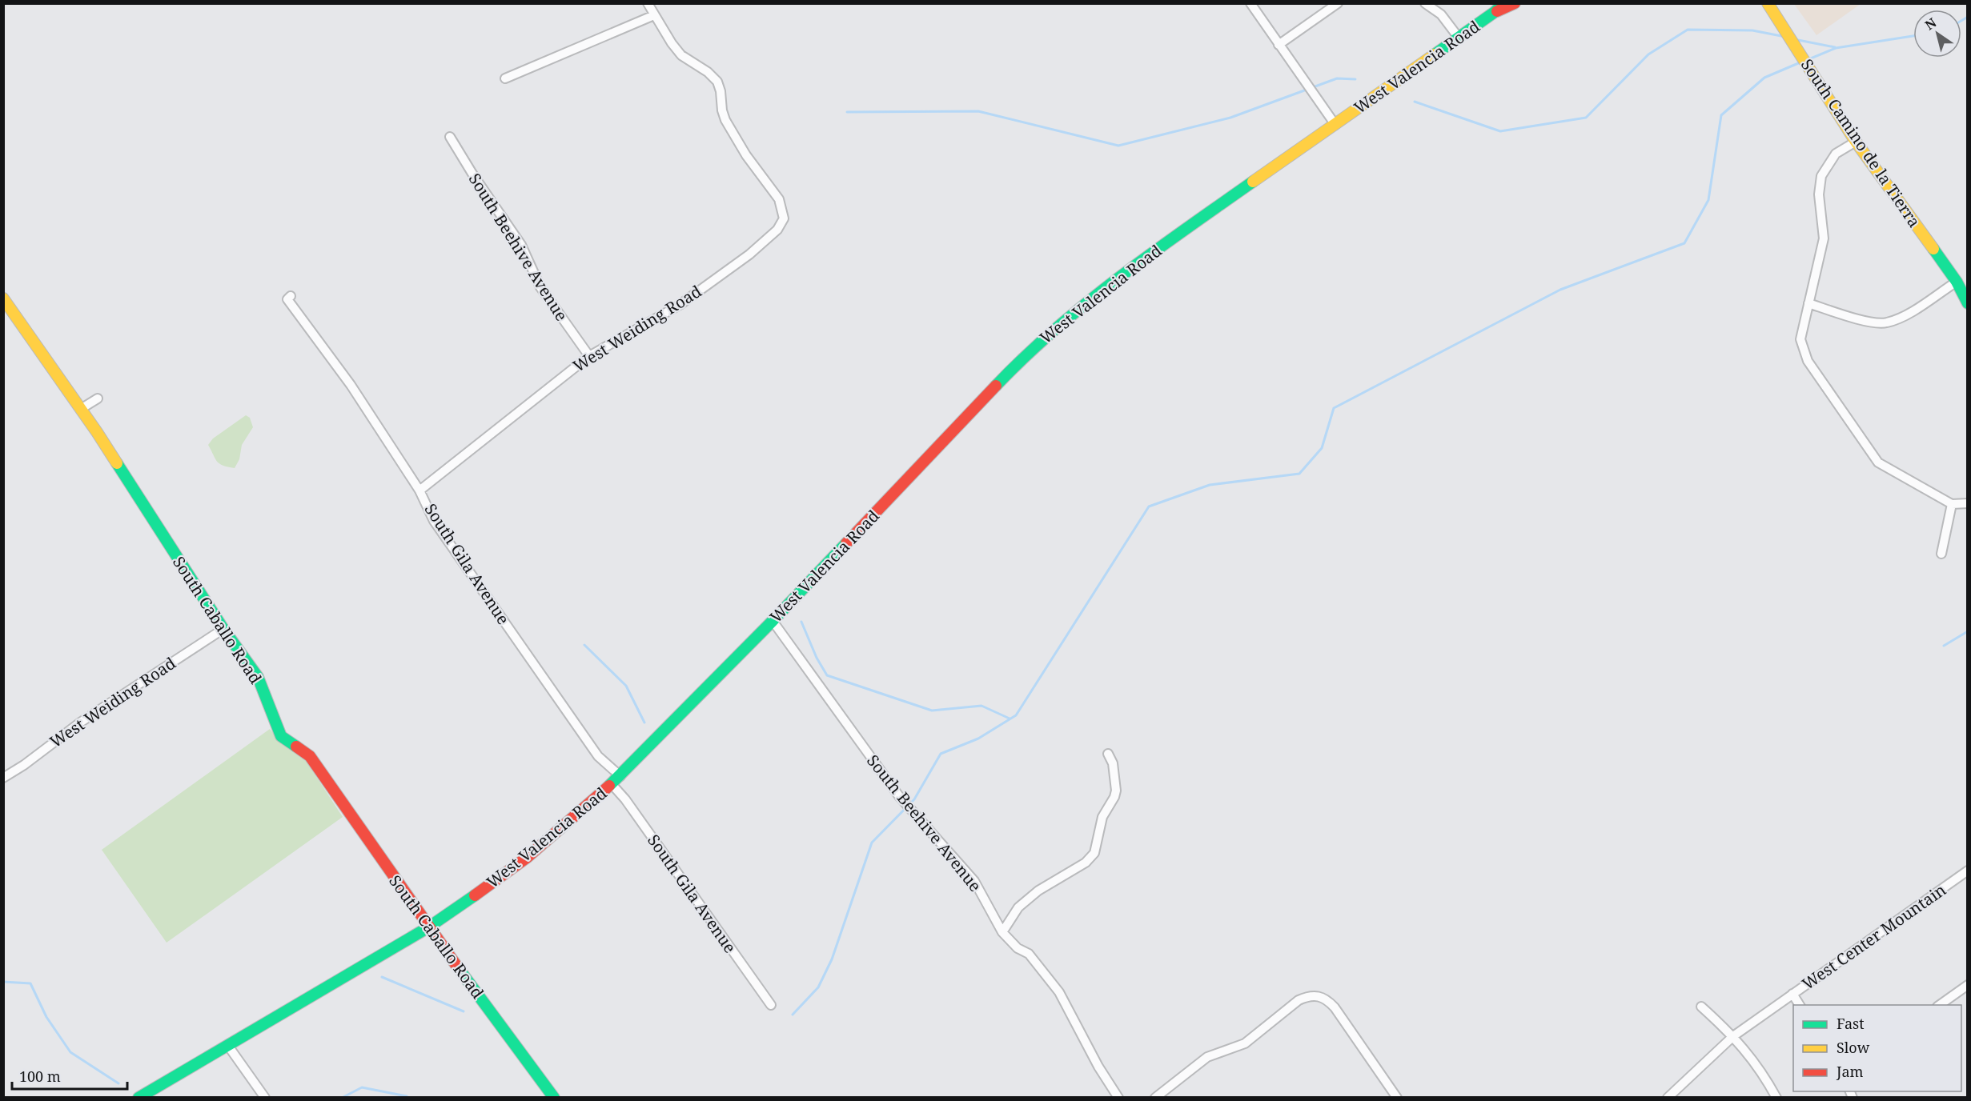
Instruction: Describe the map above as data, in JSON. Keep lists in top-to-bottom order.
{
  "streets": {
    "main road": ["West Valencia Road", "South Camino de la Tierra", "South Caballo Road"],
    "street": [
      "South Beehive Avenue",
      "West Weiding Road",
      "South Gila Avenue",
      "West Center Mountain"
    ]
  },
  "crossings": [
    ["West Valencia Road", "South Beehive Avenue"],
    ["West Valencia Road", "South Gila Avenue"],
    ["West Valencia Road", "South Caballo Road"],
    ["South Beehive Avenue", "West Weiding Road"],
    ["West Weiding Road", "South Gila Avenue"],
    ["West Weiding Road", "South Caballo Road"]
  ],
  "legend": ["Fast", "Slow", "Jam"],
  "scale_bar": "100 m",
  "north": "top left"
}
